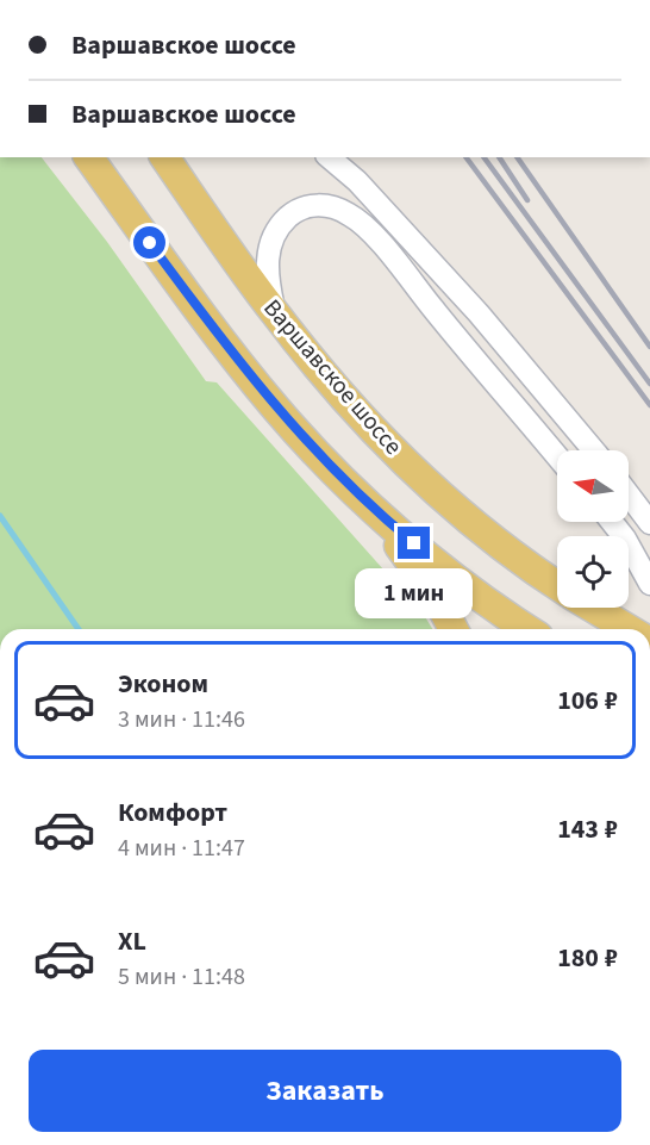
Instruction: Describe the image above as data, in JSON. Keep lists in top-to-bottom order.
{
  "streets": {
    "main road": ["Варшавское шоссе"]
  },
  "north": "left",
  "page": {
    "banner": ["Варшавское шоссе", "Варшавское шоссе"],
    "bubble": "1 мин",
    "list": [
      {
        "name": "Эконом",
        "note": "3 мин · 11:46",
        "value": "106 ₽"
      },
      {
        "name": "Комфорт",
        "note": "4 мин · 11:47",
        "value": "143 ₽"
      },
      {
        "name": "XL",
        "note": "5 мин · 11:48",
        "value": "180 ₽"
      }
    ],
    "buttons": "Заказать"
  }
}
